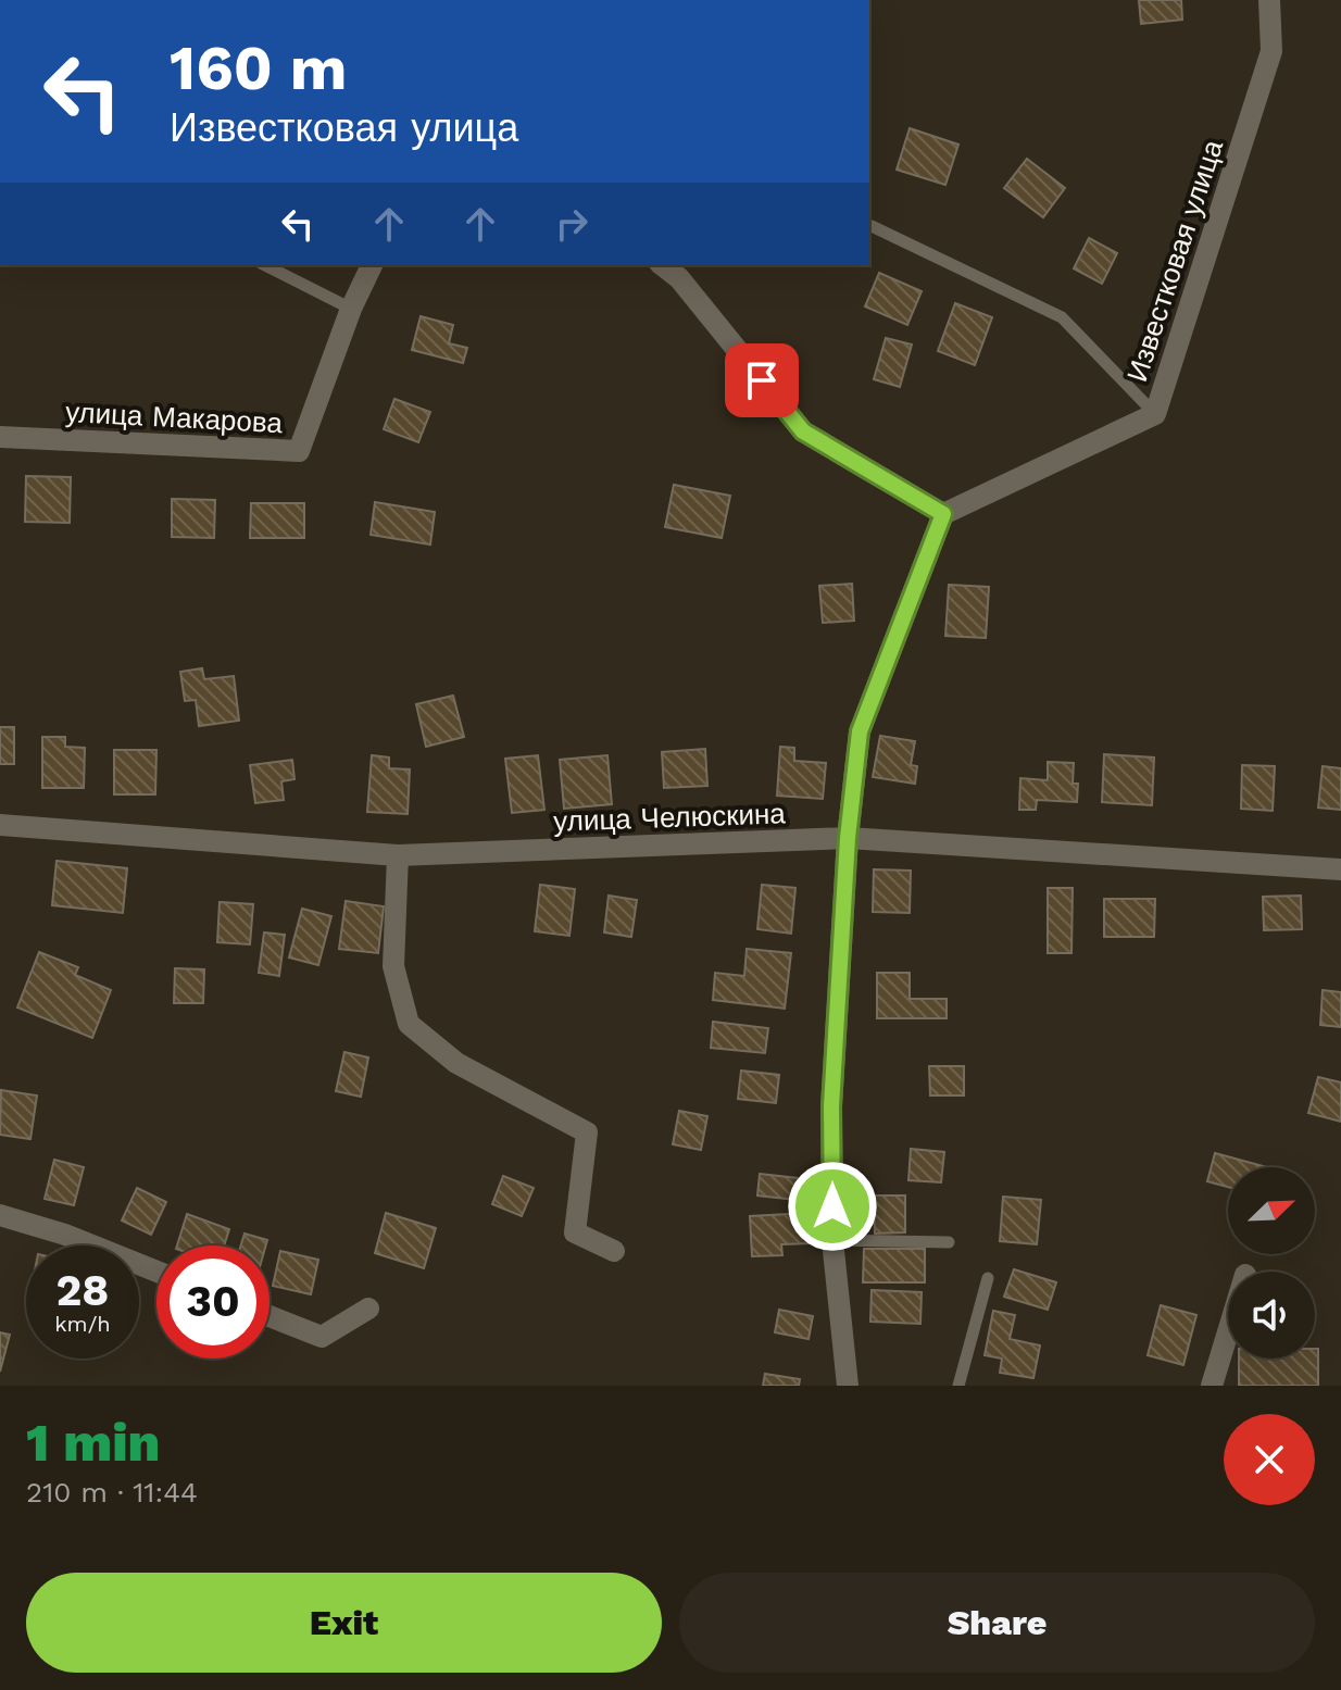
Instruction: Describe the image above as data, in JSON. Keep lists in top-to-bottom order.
{
  "streets": {
    "street": ["Известковая улица", "улица Макарова", "улица Челюскина"]
  },
  "north": "top right",
  "page": {
    "turn": ["160 m", "Известковая улица"],
    "speed": "28 km/h",
    "limit": "30",
    "heading": ["1 min", "210 m · 11:44"],
    "buttons": ["Exit", "Share"]
  }
}
